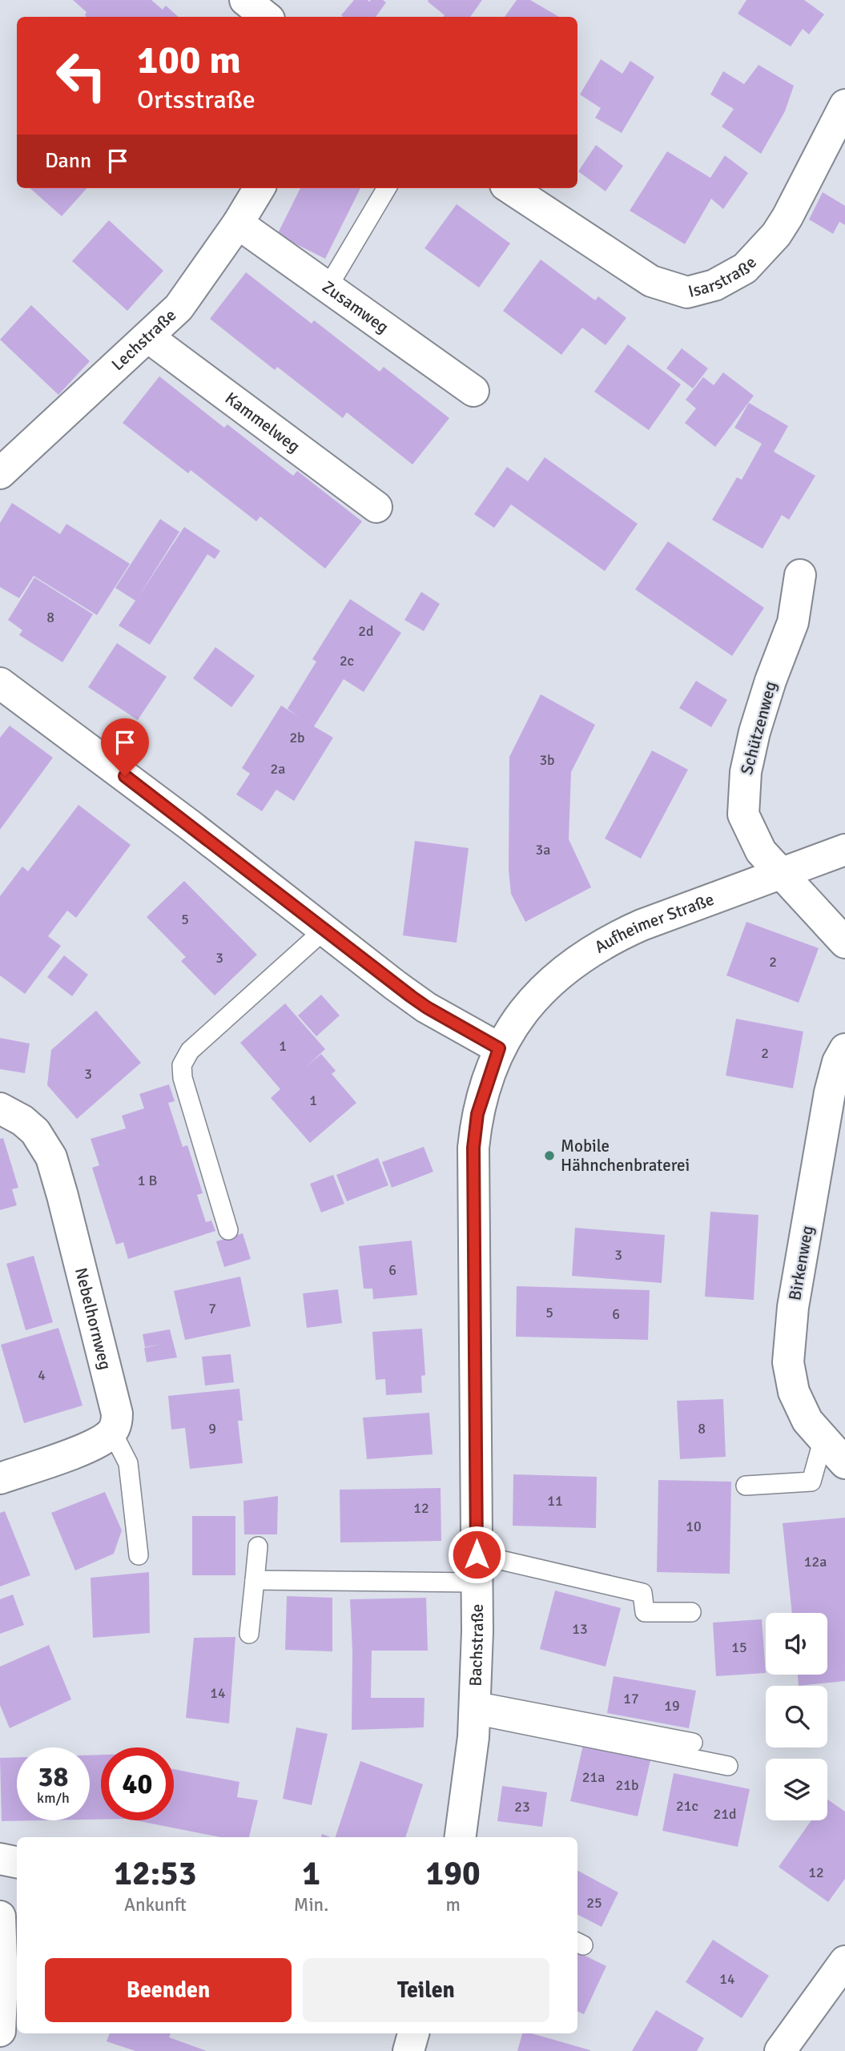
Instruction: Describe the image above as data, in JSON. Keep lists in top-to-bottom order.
{
  "streets": {
    "street": [
      "Isarstraße",
      "Zusamweg",
      "Lechstraße",
      "Kammelweg",
      "Schützenweg",
      "Aufheimer Straße",
      "Birkenweg",
      "Nebelhornweg",
      "Bachstraße"
    ]
  },
  "crossings": [
    ["Zusamweg", "Lechstraße"],
    ["Lechstraße", "Kammelweg"],
    ["Schützenweg", "Aufheimer Straße"],
    ["Aufheimer Straße", "Bachstraße"]
  ],
  "places": ["Mobile Hähnchenbraterei"],
  "house_numbers": [
    "8",
    "2d",
    "2c",
    "2b",
    "3b",
    "2a",
    "3a",
    "5",
    "3",
    "2",
    "1",
    "2",
    "3",
    "1",
    "1 B",
    "3",
    "6",
    "7",
    "5",
    "6",
    "4",
    "9",
    "8",
    "11",
    "12",
    "10",
    "12a",
    "13",
    "15",
    "14",
    "17",
    "19",
    "21a",
    "21b",
    "21c",
    "23",
    "21d",
    "12",
    "25",
    "14"
  ],
  "page": {
    "turn": ["100 m", "Ortsstraße"],
    "then": "Dann",
    "speed": "38 km/h",
    "limit": "40",
    "eta": [
      "12:53",
      "Ankunft",
      "1",
      "Min.",
      "190",
      "m"
    ],
    "buttons": ["Beenden", "Teilen"]
  }
}
